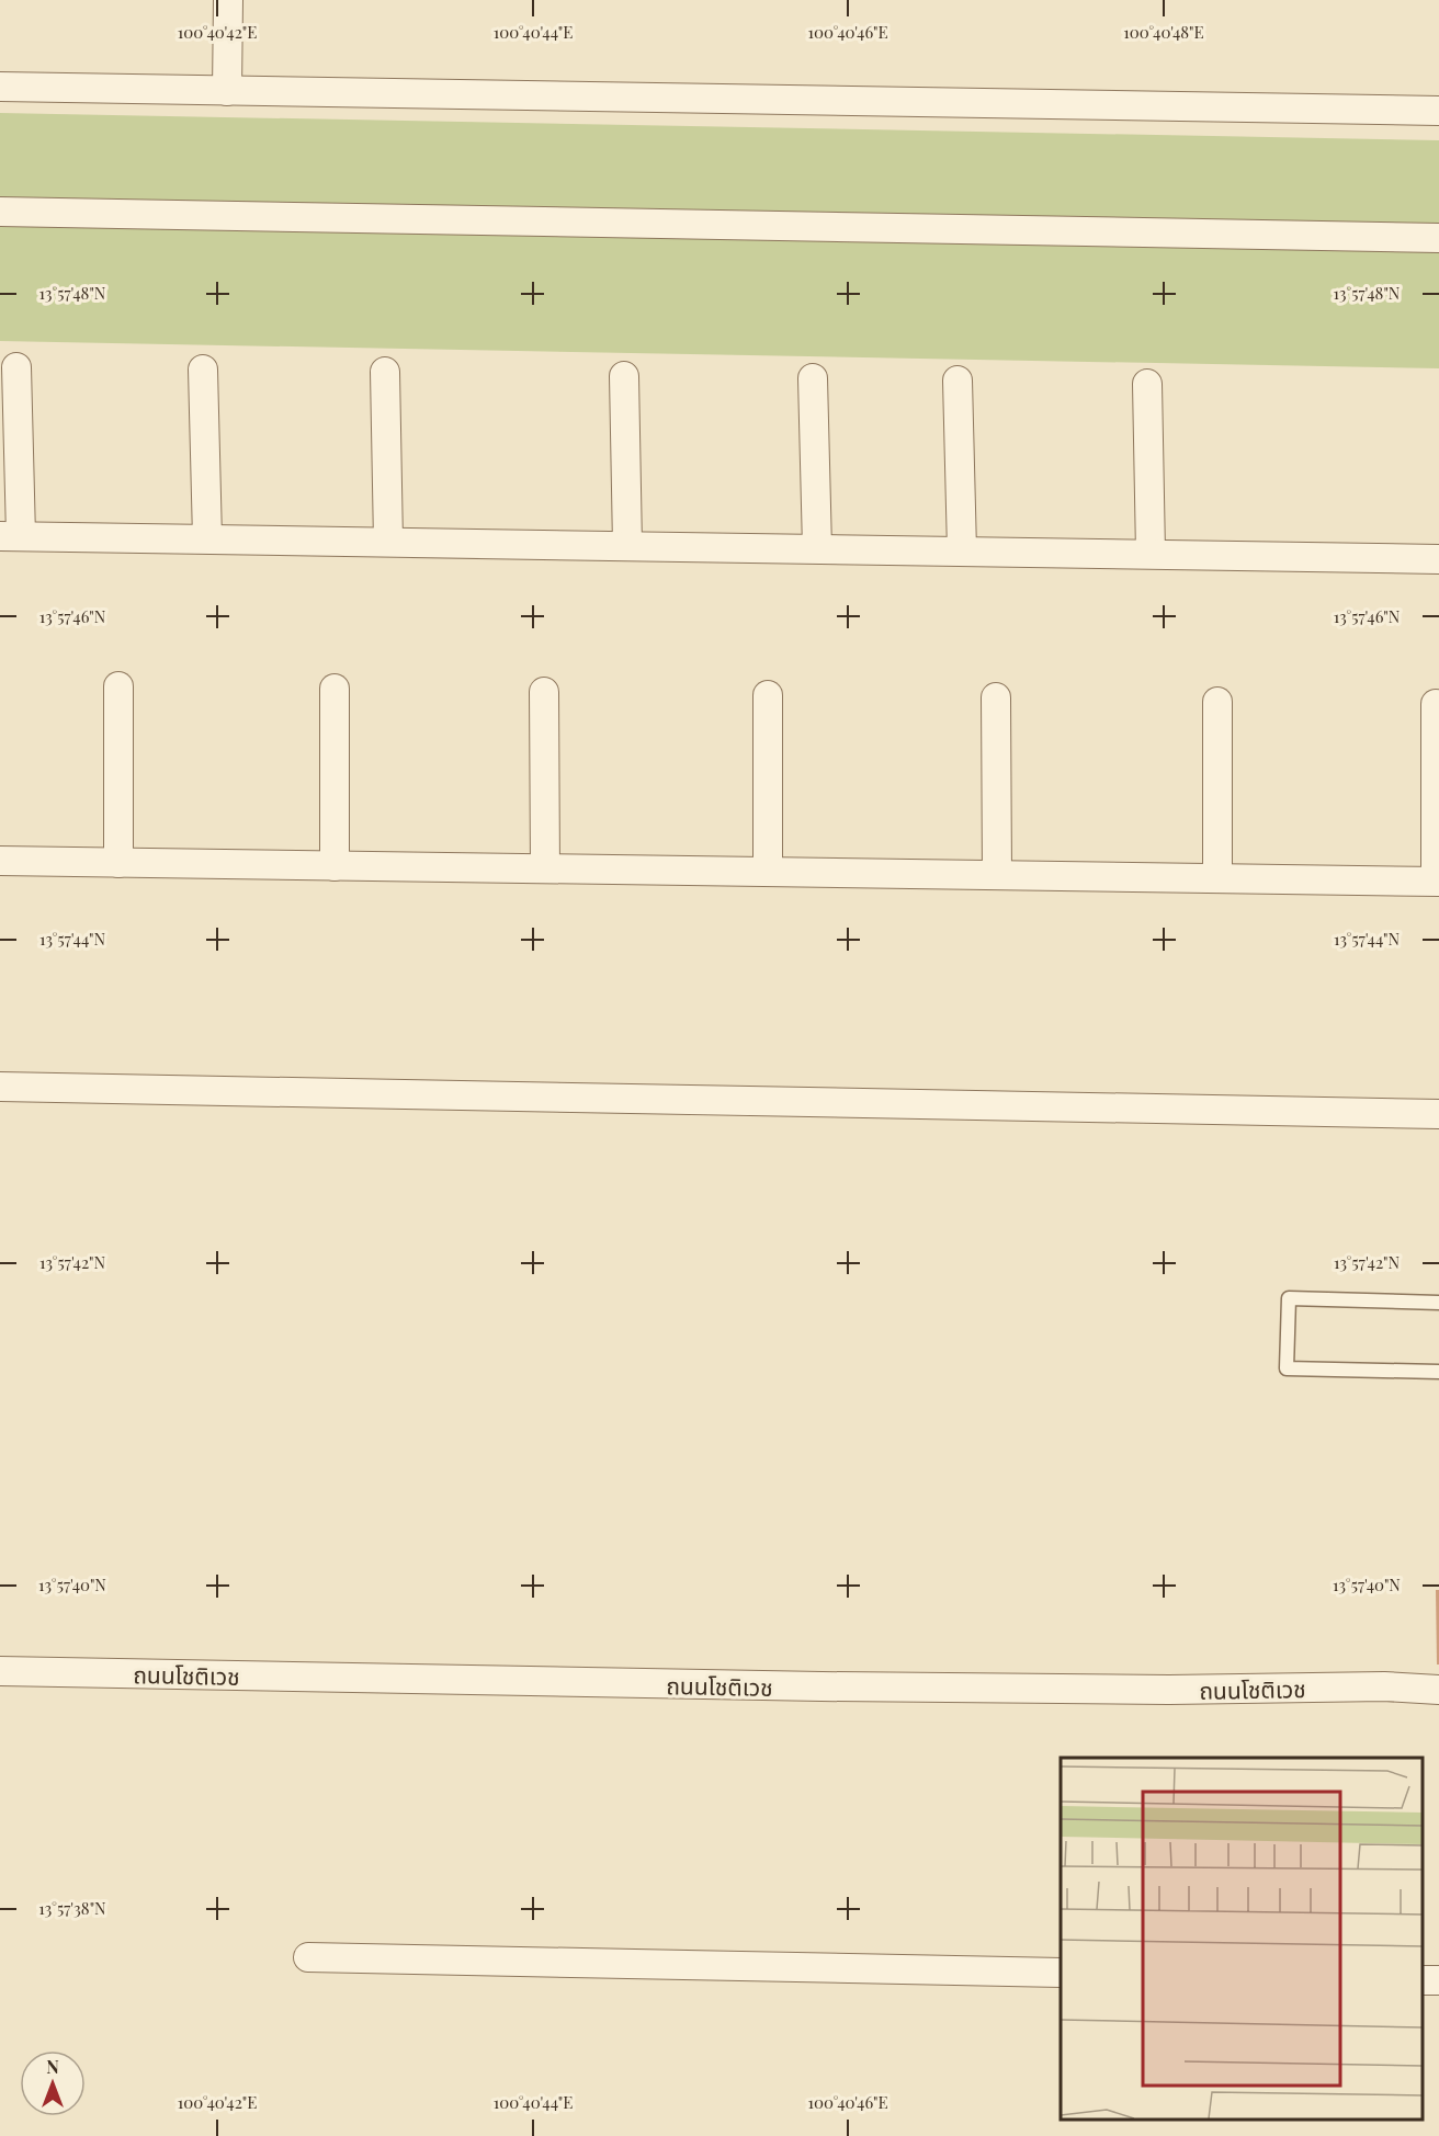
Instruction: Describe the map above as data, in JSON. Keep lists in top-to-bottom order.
{
  "streets": {
    "street": ["ถนนโชติเวช"]
  },
  "north": "top",
  "coordinates": [
    "100°40'42\"E",
    "100°40'44\"E",
    "100°40'46\"E",
    "100°40'48\"E",
    "13°57'48\"N",
    "13°57'46\"N",
    "13°57'44\"N",
    "13°57'42\"N",
    "13°57'40\"N",
    "13°57'38\"N"
  ]
}
